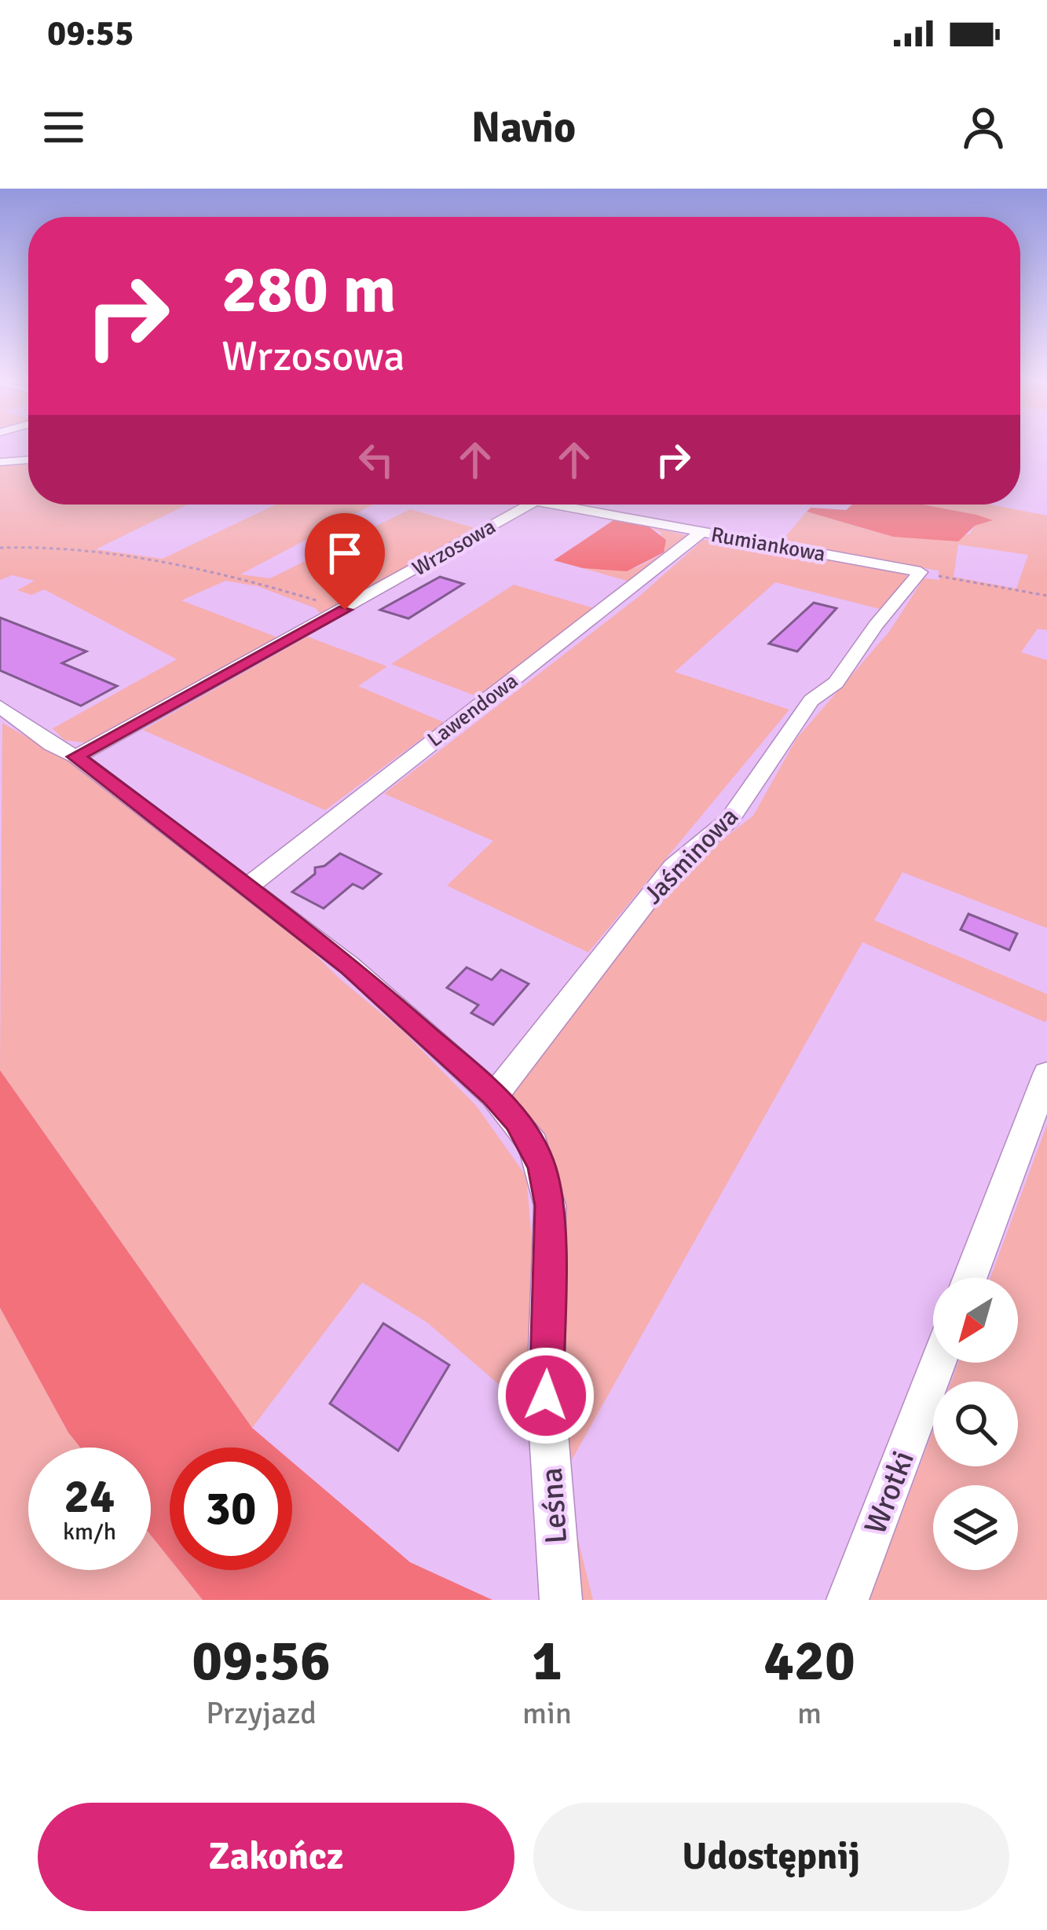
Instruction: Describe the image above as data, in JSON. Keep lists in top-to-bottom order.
{
  "streets": {
    "street": [
      "Rumiankowa",
      "Wrzosowa",
      "Lawendowa",
      "Jaśminowa",
      "Wrotki",
      "Leśna"
    ]
  },
  "crossings": [
    ["Rumiankowa", "Lawendowa"],
    ["Rumiankowa", "Jaśminowa"],
    ["Wrzosowa", "Leśna"],
    ["Lawendowa", "Leśna"],
    ["Jaśminowa", "Leśna"]
  ],
  "north": "bottom left",
  "page": {
    "status": "09:55",
    "header": "Navio",
    "turn": ["280 m", "Wrzosowa"],
    "speed": "24 km/h",
    "limit": "30",
    "eta": [
      "09:56",
      "Przyjazd",
      "1",
      "min",
      "420",
      "m"
    ],
    "buttons": ["Zakończ", "Udostępnij"]
  }
}
